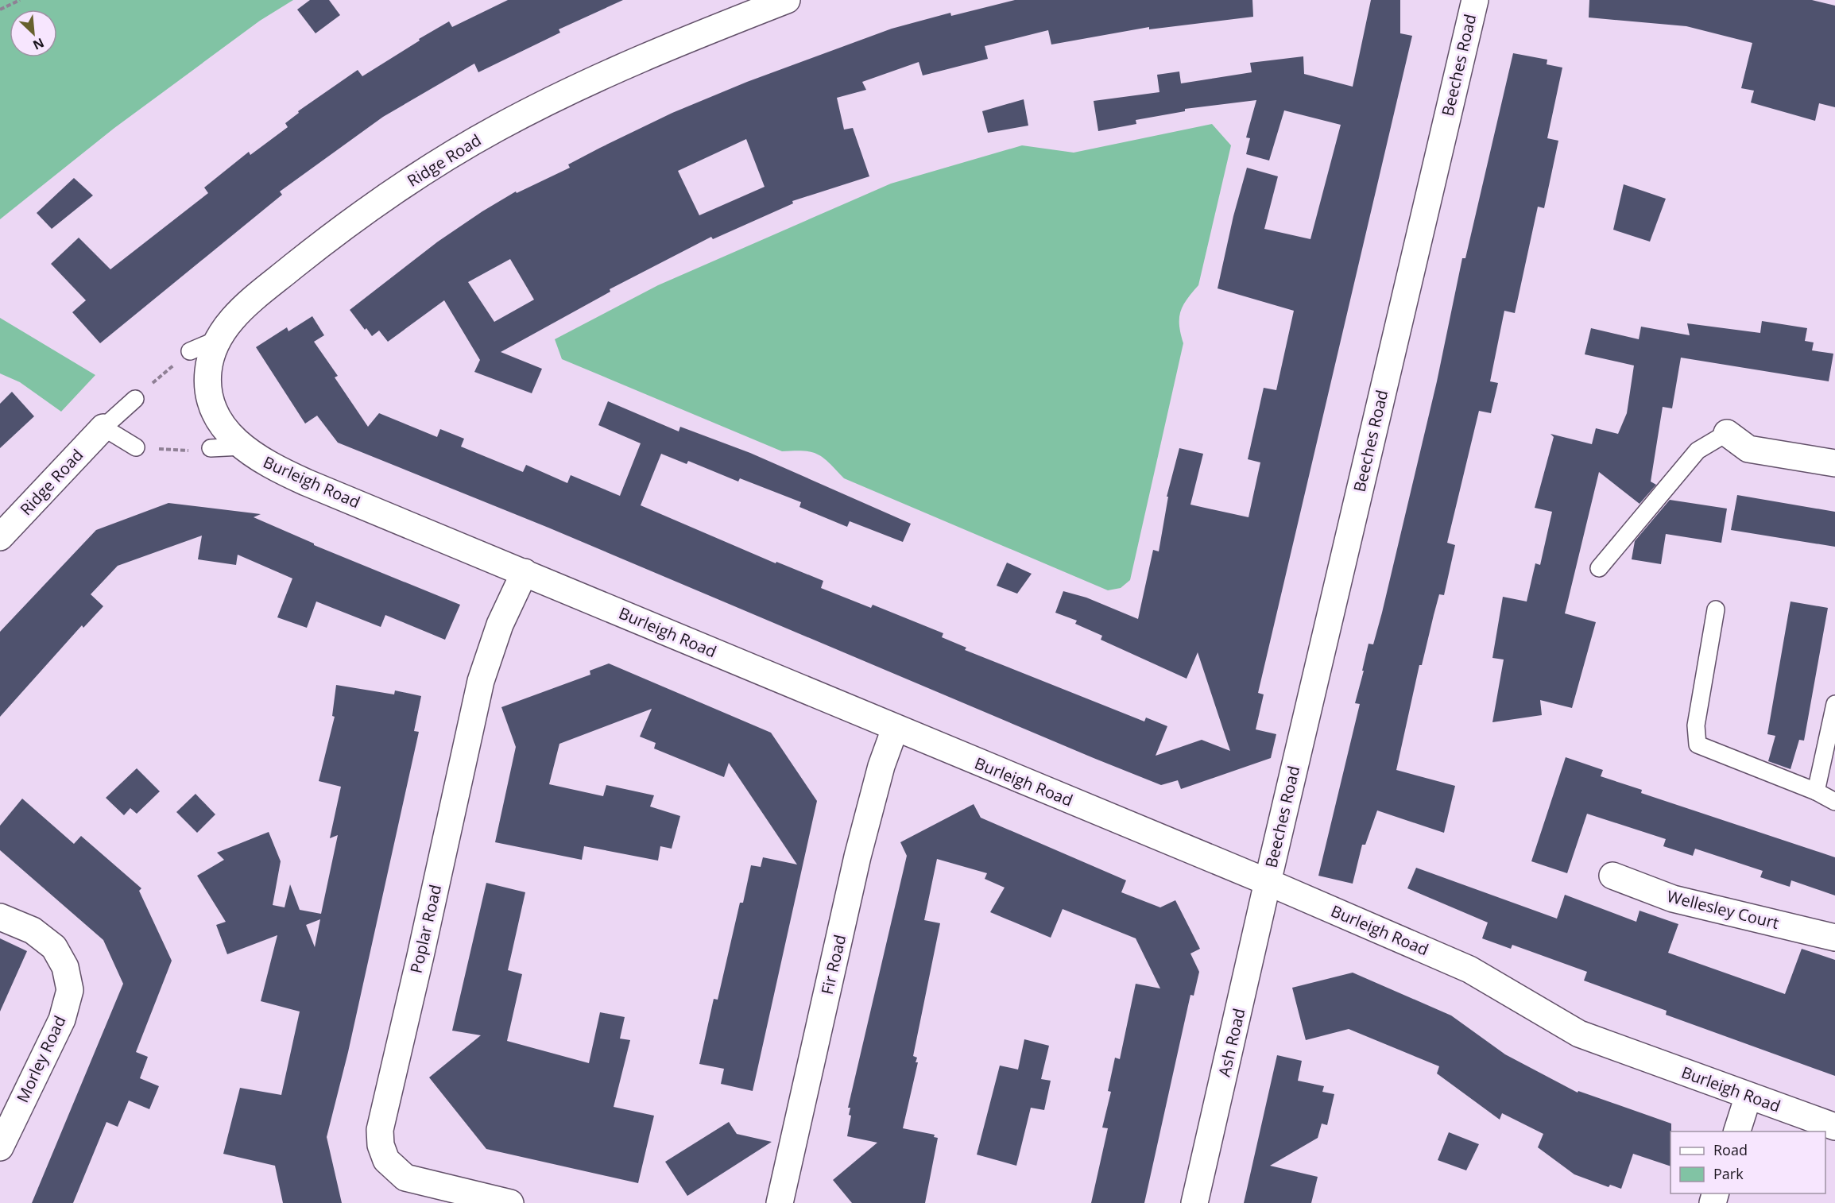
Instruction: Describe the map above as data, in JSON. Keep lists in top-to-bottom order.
{
  "streets": {
    "street": [
      "Beeches Road",
      "Ridge Road",
      "Burleigh Road",
      "Wellesley Court",
      "Poplar Road",
      "Fir Road",
      "Ash Road",
      "Morley Road"
    ]
  },
  "crossings": [
    ["Beeches Road", "Burleigh Road"],
    ["Beeches Road", "Ash Road"],
    ["Ridge Road", "Burleigh Road"],
    ["Burleigh Road", "Poplar Road"],
    ["Burleigh Road", "Fir Road"],
    ["Burleigh Road", "Ash Road"]
  ],
  "legend": ["Road", "Park"],
  "north": "bottom right"
}
